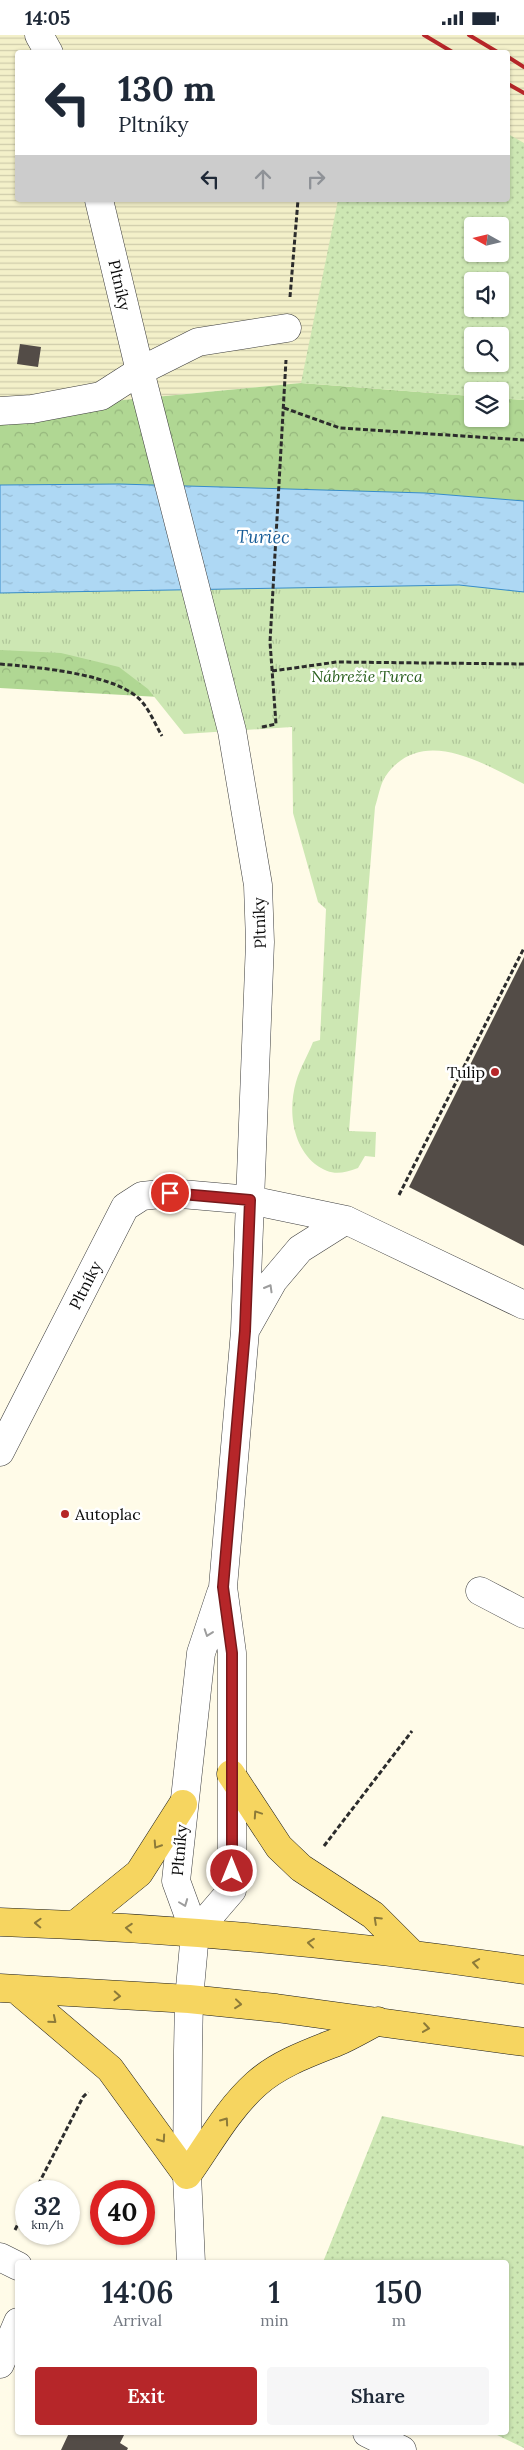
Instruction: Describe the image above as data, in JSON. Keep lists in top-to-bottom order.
{
  "streets": {
    "street": ["Pltníky"]
  },
  "water": ["Turiec"],
  "parks": ["Nábrežie Turca"],
  "places": ["Tulip", "Autoplac"],
  "north": "left",
  "page": {
    "status": "14:05",
    "turn": ["130 m", "Pltníky"],
    "speed": "32 km/h",
    "limit": "40",
    "eta": [
      "14:06",
      "Arrival",
      "1",
      "min",
      "150",
      "m"
    ],
    "buttons": ["Exit", "Share"]
  }
}
